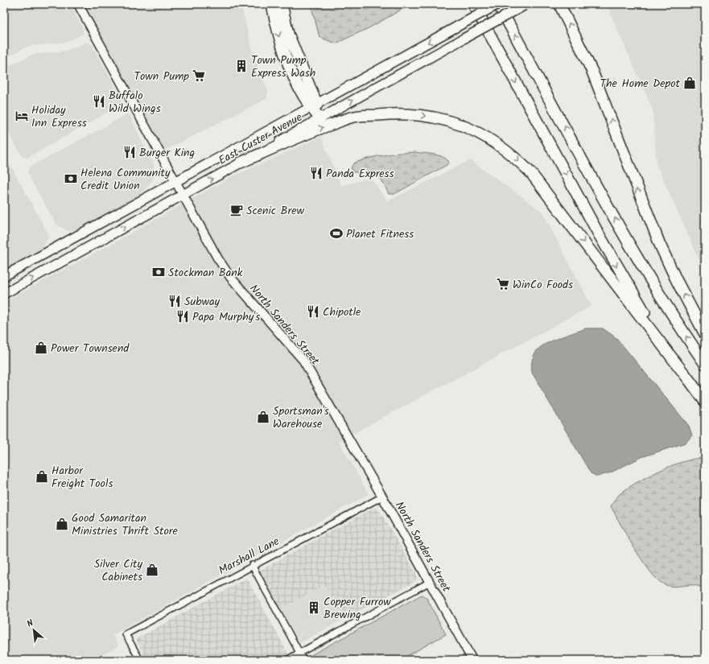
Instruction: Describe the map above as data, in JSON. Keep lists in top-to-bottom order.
{
  "streets": {
    "main road": ["East Custer Avenue"],
    "street": ["North Sanders Street", "Marshall Lane"]
  },
  "crossings": [
    ["East Custer Avenue", "North Sanders Street"],
    ["North Sanders Street", "Marshall Lane"]
  ],
  "places": {
    "building": ["Town Pump Express Wash", "Copper Furrow Brewing"],
    "supermarket": ["Town Pump", "WinCo Foods"],
    "shop": [
      "The Home Depot",
      "Power Townsend",
      "Sportsman's Warehouse",
      "Harbor Freight Tools",
      "Good Samaritan Ministries Thrift Store",
      "Silver City Cabinets"
    ],
    "restaurant": [
      "Buffalo Wild Wings",
      "Burger King",
      "Panda Express",
      "Subway",
      "Chipotle",
      "Papa Murphy's"
    ],
    "hotel": ["Holiday Inn Express"],
    "bank": ["Helena Community Credit Union", "Stockman Bank"],
    "cafe": ["Scenic Brew"],
    "sports": ["Planet Fitness"]
  },
  "north": "top left"
}
